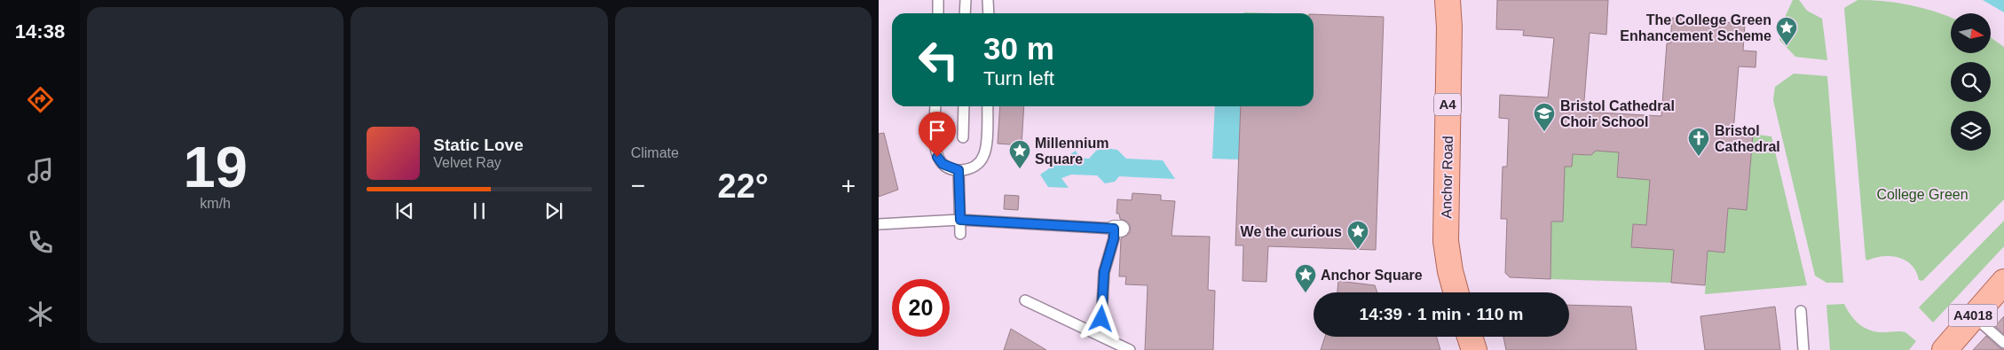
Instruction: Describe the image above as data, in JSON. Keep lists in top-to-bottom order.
{
  "streets": {
    "main road": ["A4", "Anchor Road", "A4018"]
  },
  "parks": ["College Green"],
  "places": {
    "place": [
      "The College Green Enhancement Scheme",
      "Millennium Square",
      "We the curious",
      "Anchor Square"
    ],
    "school or university": ["Bristol Cathedral Choir School"],
    "church": ["Bristol Cathedral"]
  },
  "north": "right",
  "page": {
    "tabs": "14:38",
    "tile": [
      ["19", "km/h"],
      "Climate"
    ],
    "turn": ["30 m", "Turn left"],
    "song": ["Static Love", "Velvet Ray"],
    "heat": ["−", "22°", "+"],
    "limit": "20",
    "trip": "14:39 · 1 min · 110 m"
  }
}
